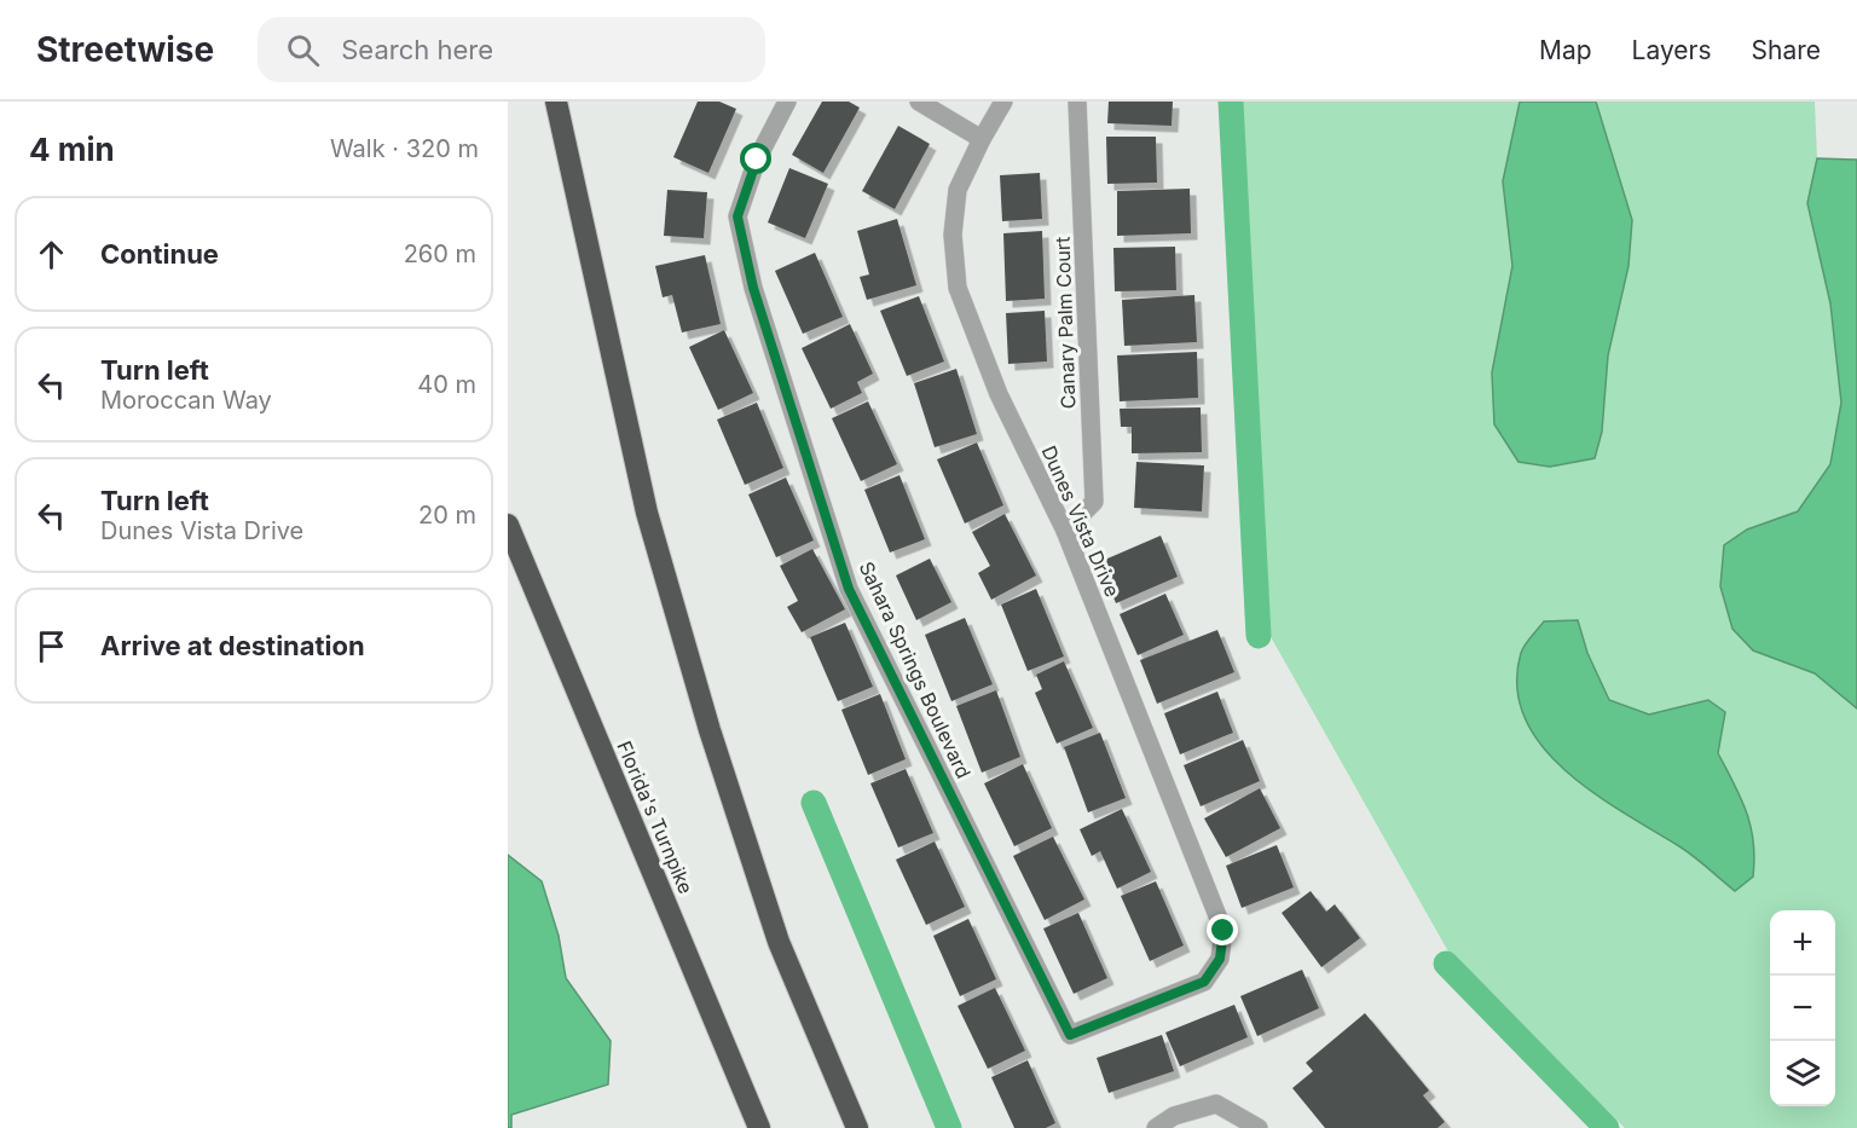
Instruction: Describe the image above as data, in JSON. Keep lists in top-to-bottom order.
{
  "streets": {
    "highway": ["Florida's Turnpike"],
    "street": ["Canary Palm Court", "Dunes Vista Drive", "Sahara Springs Boulevard"]
  },
  "crossings": [
    ["Canary Palm Court", "Dunes Vista Drive"],
    ["Dunes Vista Drive", "Sahara Springs Boulevard"]
  ],
  "page": {
    "header": "Streetwise",
    "search": "Search here",
    "nav": ["Map", "Layers", "Share"],
    "heading": ["4 min", "Walk · 320 m"],
    "list": [
      ["Continue", "260 m"],
      ["Turn left", "Moroccan Way", "40 m"],
      ["Turn left", "Dunes Vista Drive", "20 m"],
      "Arrive at destination"
    ],
    "map_buttons": ["+", "−"]
  }
}
